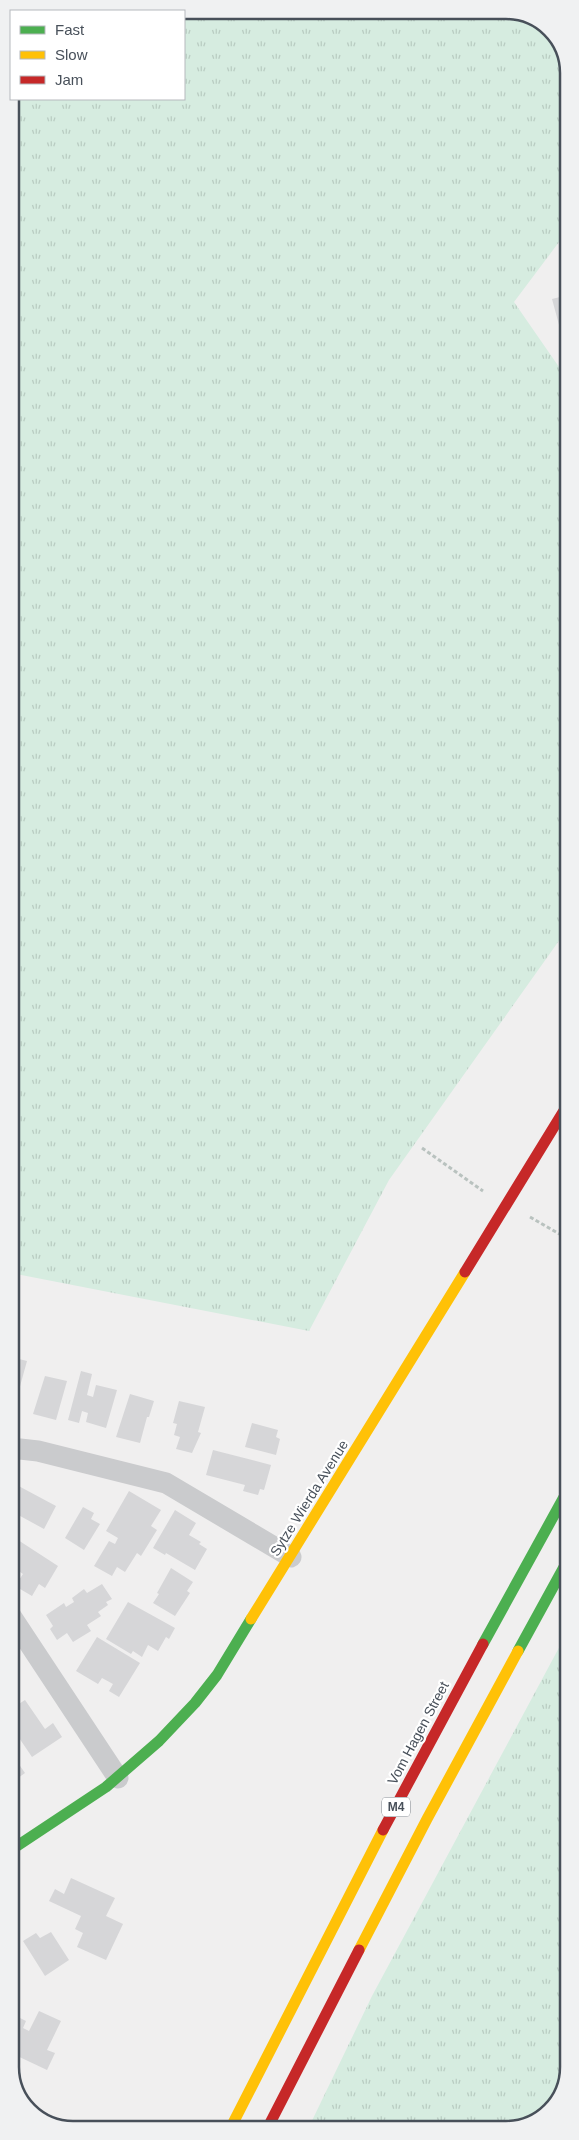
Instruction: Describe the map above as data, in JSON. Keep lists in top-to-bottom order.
{
  "streets": {
    "main road": ["Sytze Wierda Avenue", "Vom Hagen Street", "M4"]
  },
  "legend": ["Fast", "Slow", "Jam"]
}
